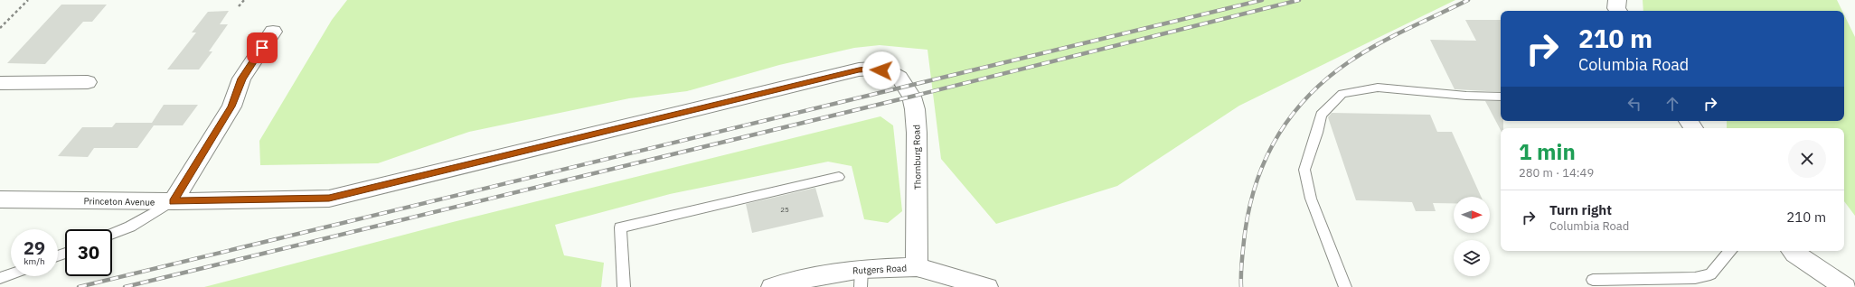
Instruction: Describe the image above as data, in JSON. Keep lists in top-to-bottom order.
{
  "streets": {
    "street": ["Thornburg Road", "Princeton Avenue", "Rutgers Road"]
  },
  "crossings": [
    ["Thornburg Road", "Princeton Avenue"],
    ["Thornburg Road", "Rutgers Road"]
  ],
  "house_numbers": ["25"],
  "north": "right",
  "page": {
    "turn": ["210 m", "Columbia Road"],
    "heading": ["1 min", "280 m · 14:49"],
    "list": [
      {
        "name": "Turn right",
        "note": "Columbia Road",
        "value": "210 m"
      }
    ],
    "speed": "29 km/h",
    "limit": "30"
  }
}
